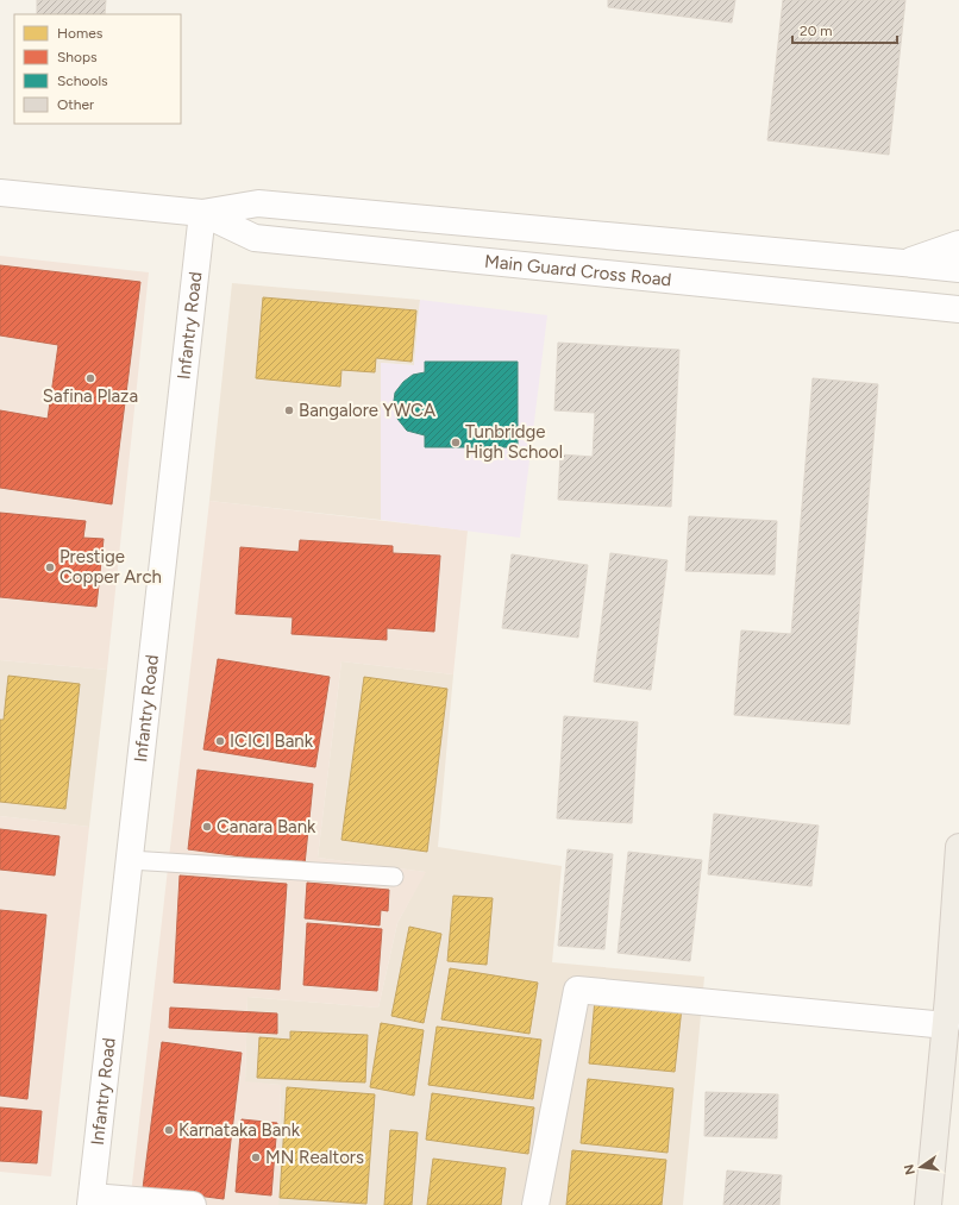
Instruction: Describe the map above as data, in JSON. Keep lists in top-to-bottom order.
{
  "streets": {
    "street": ["Main Guard Cross Road", "Infantry Road"]
  },
  "crossings": [
    ["Main Guard Cross Road", "Infantry Road"]
  ],
  "places": [
    "Safina Plaza",
    "Bangalore YWCA",
    "Tunbridge High School",
    "Prestige Copper Arch",
    "ICICI Bank",
    "Canara Bank",
    "Karnataka Bank",
    "MN Realtors"
  ],
  "legend": [
    "Homes",
    "Shops",
    "Schools",
    "Other"
  ],
  "scale_bar": "20 m",
  "north": "left"
}
